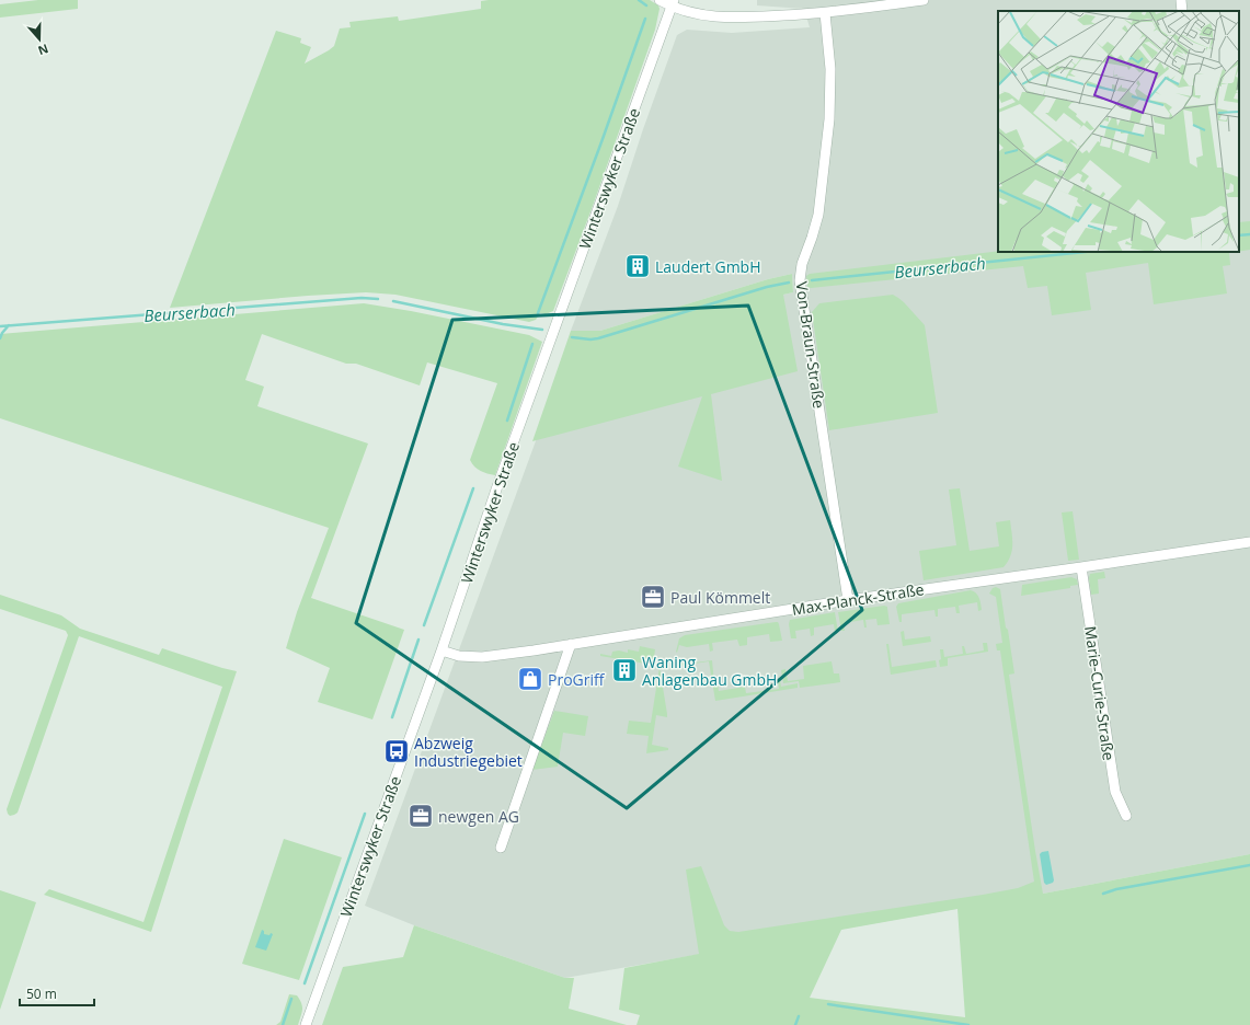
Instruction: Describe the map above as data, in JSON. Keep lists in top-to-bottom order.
{
  "streets": {
    "street": [
      "Winterswyker Straße",
      "Von-Braun-Straße",
      "Max-Planck-Straße",
      "Marie-Curie-Straße"
    ]
  },
  "crossings": [
    ["Winterswyker Straße", "Max-Planck-Straße"],
    ["Von-Braun-Straße", "Max-Planck-Straße"],
    ["Max-Planck-Straße", "Marie-Curie-Straße"]
  ],
  "water": ["Beurserbach"],
  "places": {
    "building": ["Laudert GmbH", "Waning Anlagenbau GmbH"],
    "office": ["Paul Kömmelt", "newgen AG"],
    "shop": ["ProGriff"],
    "bus stop": ["Abzweig Industriegebiet"]
  },
  "scale_bar": "50 m",
  "north": "bottom"
}
